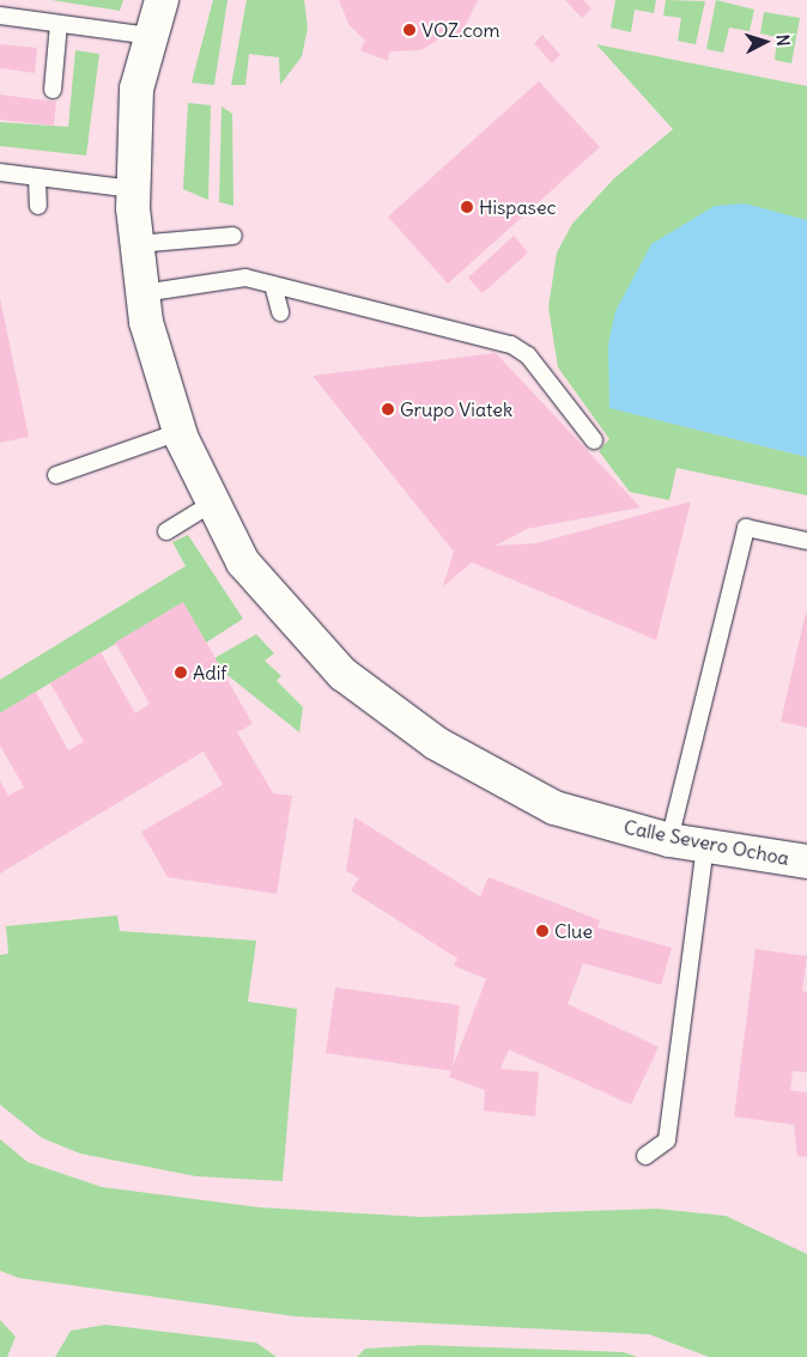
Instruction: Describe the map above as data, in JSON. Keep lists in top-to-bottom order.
{
  "streets": {
    "street": ["Calle Severo Ochoa"]
  },
  "places": [
    "VOZ.com",
    "Hispasec",
    "Grupo Viatek",
    "Adif",
    "Clue"
  ],
  "north": "right"
}
